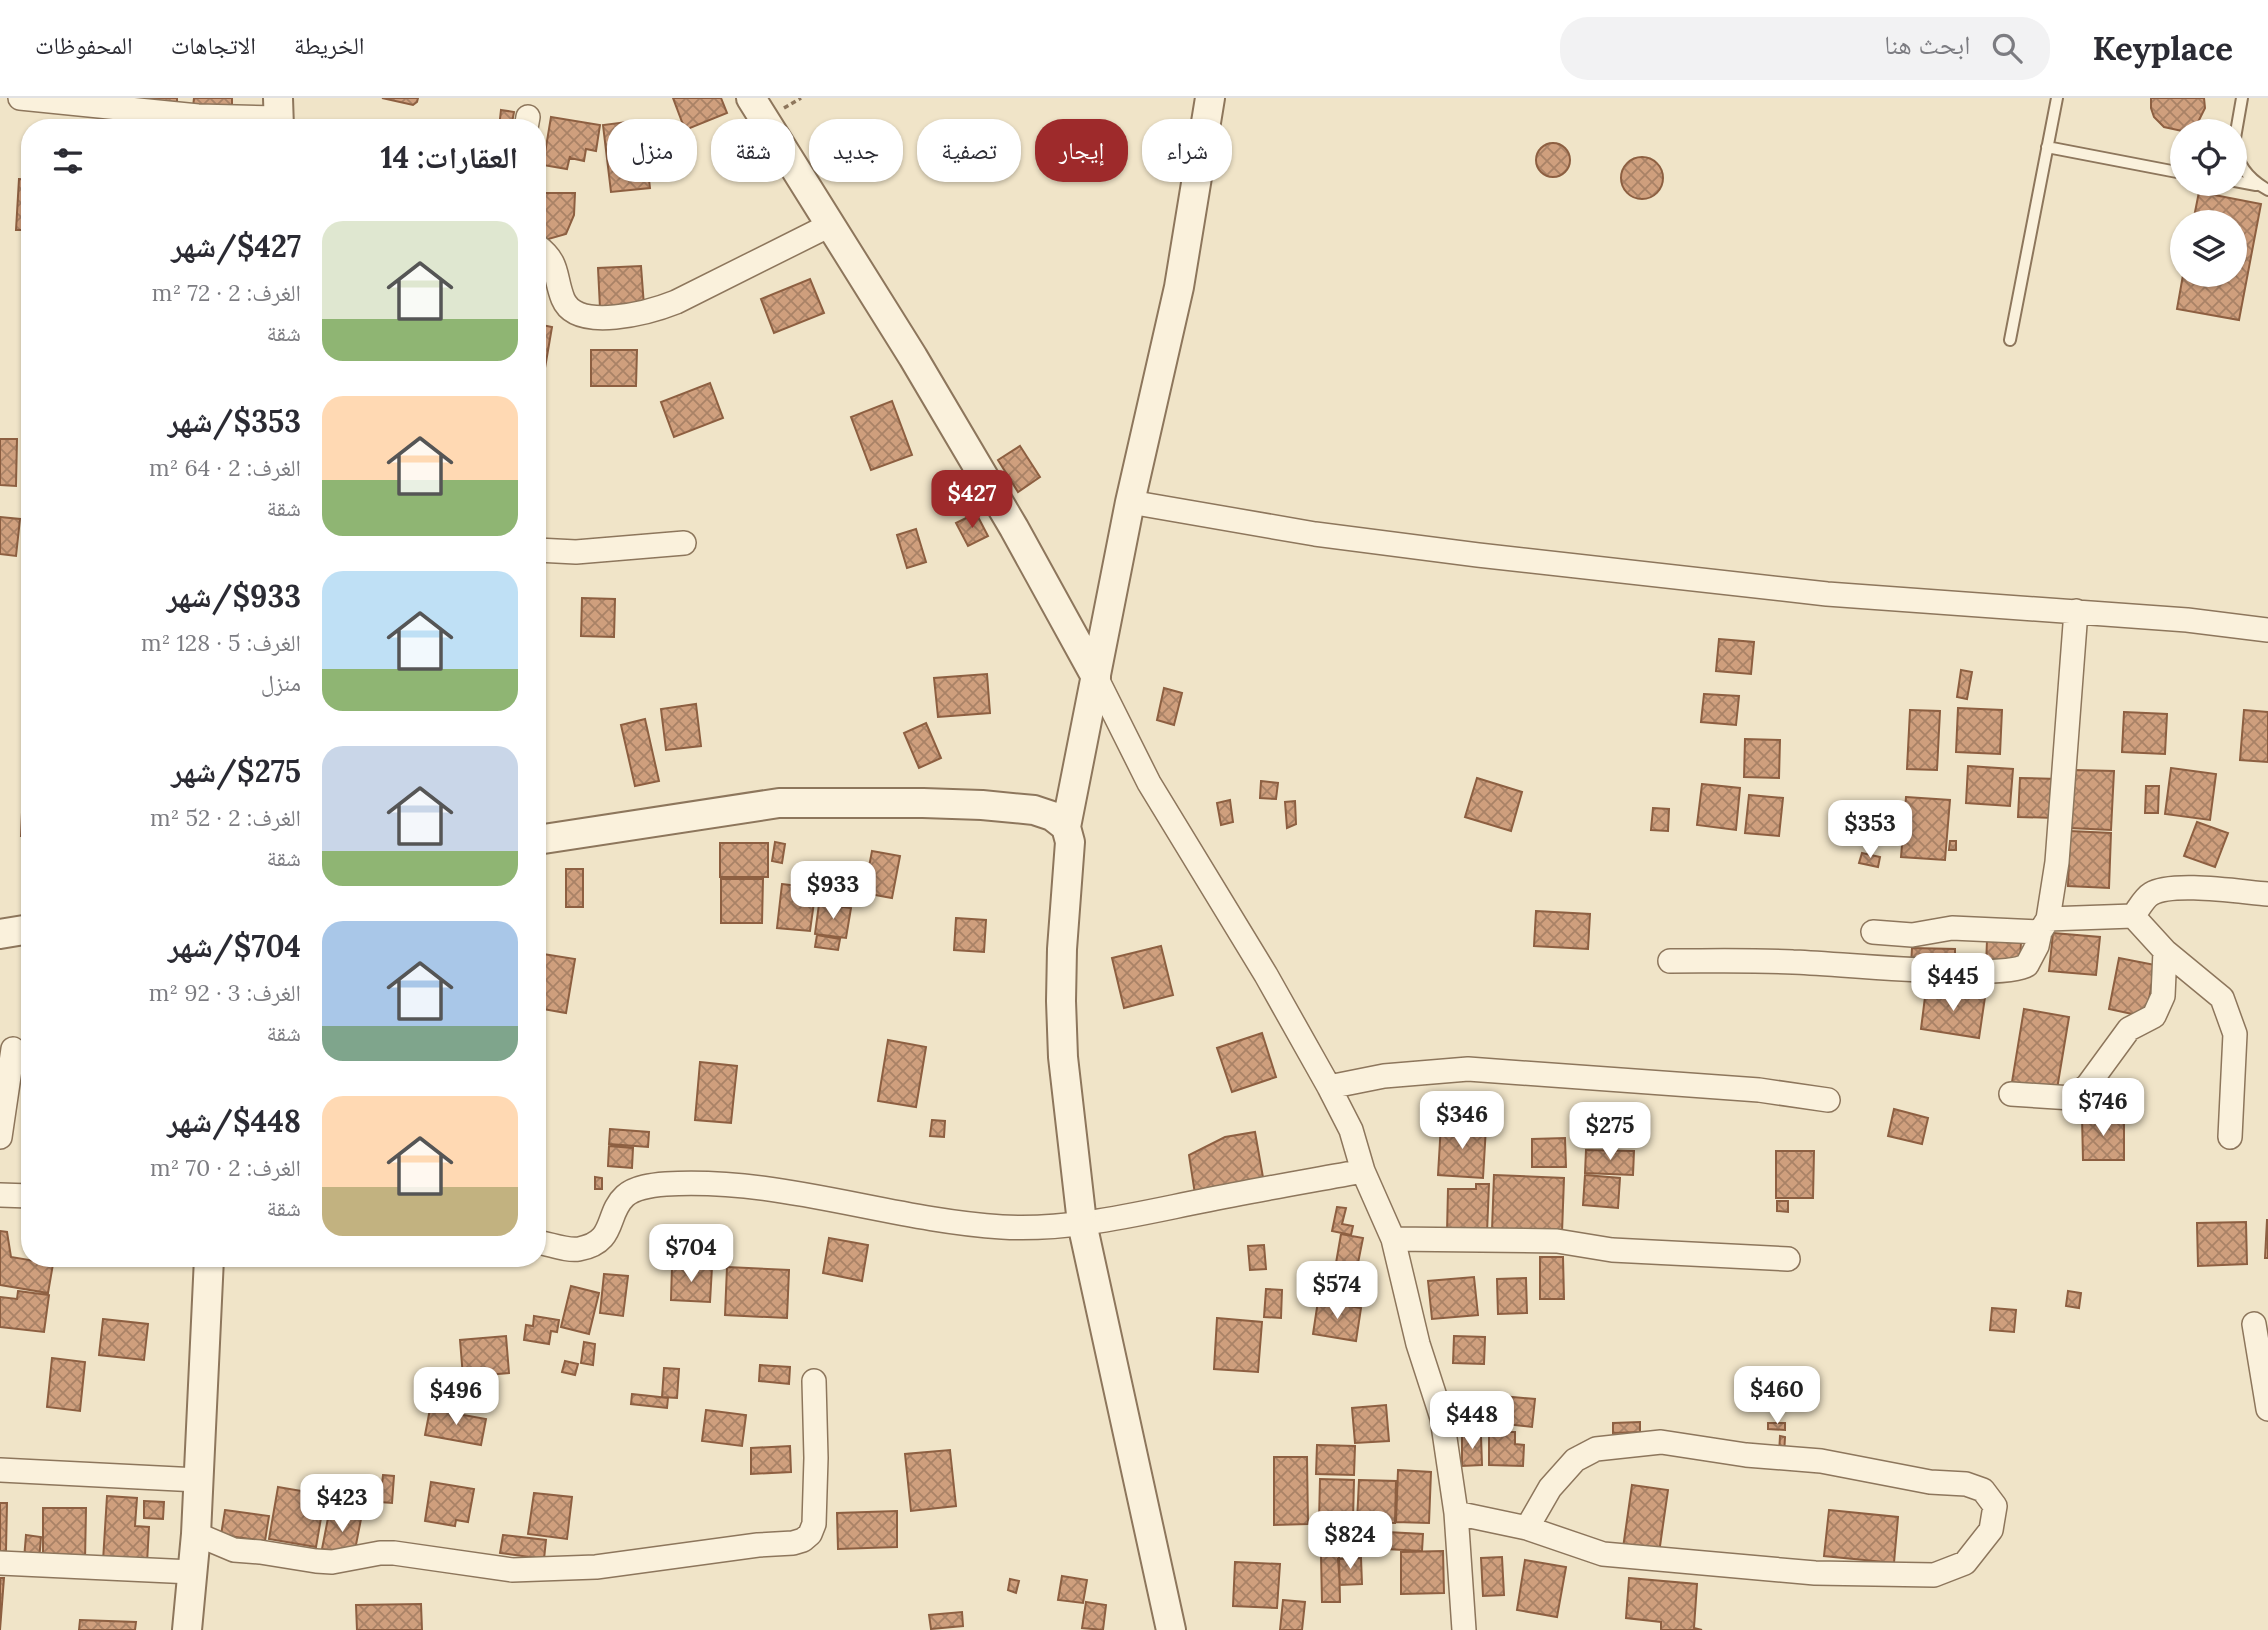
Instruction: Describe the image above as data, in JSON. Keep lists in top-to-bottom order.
{
  "page": {
    "header": "Keyplace",
    "search": "ابحث هنا",
    "nav": ["الخريطة", "الاتجاهات", "المحفوظات"],
    "chip": [
      "شراء",
      "إيجار",
      "تصفية",
      "جديد",
      "شقة",
      "منزل"
    ],
    "heading": "العقارات: 14",
    "list": [
      {
        "name": "$427/شهر",
        "note": "الغرف: 2 · 72 m² · شقة"
      },
      {
        "name": "$353/شهر",
        "note": "الغرف: 2 · 64 m² · شقة"
      },
      {
        "name": "$933/شهر",
        "note": "الغرف: 5 · 128 m² · منزل"
      },
      {
        "name": "$275/شهر",
        "note": "الغرف: 2 · 52 m² · شقة"
      },
      {
        "name": "$704/شهر",
        "note": "الغرف: 3 · 92 m² · شقة"
      },
      {
        "name": "$448/شهر",
        "note": "الغرف: 2 · 70 m² · شقة"
      }
    ],
    "price": [
      "$427",
      "$353",
      "$933",
      "$445",
      "$746",
      "$346",
      "$275",
      "$704",
      "$574",
      "$460",
      "$496",
      "$448",
      "$423",
      "$824"
    ]
  }
}
